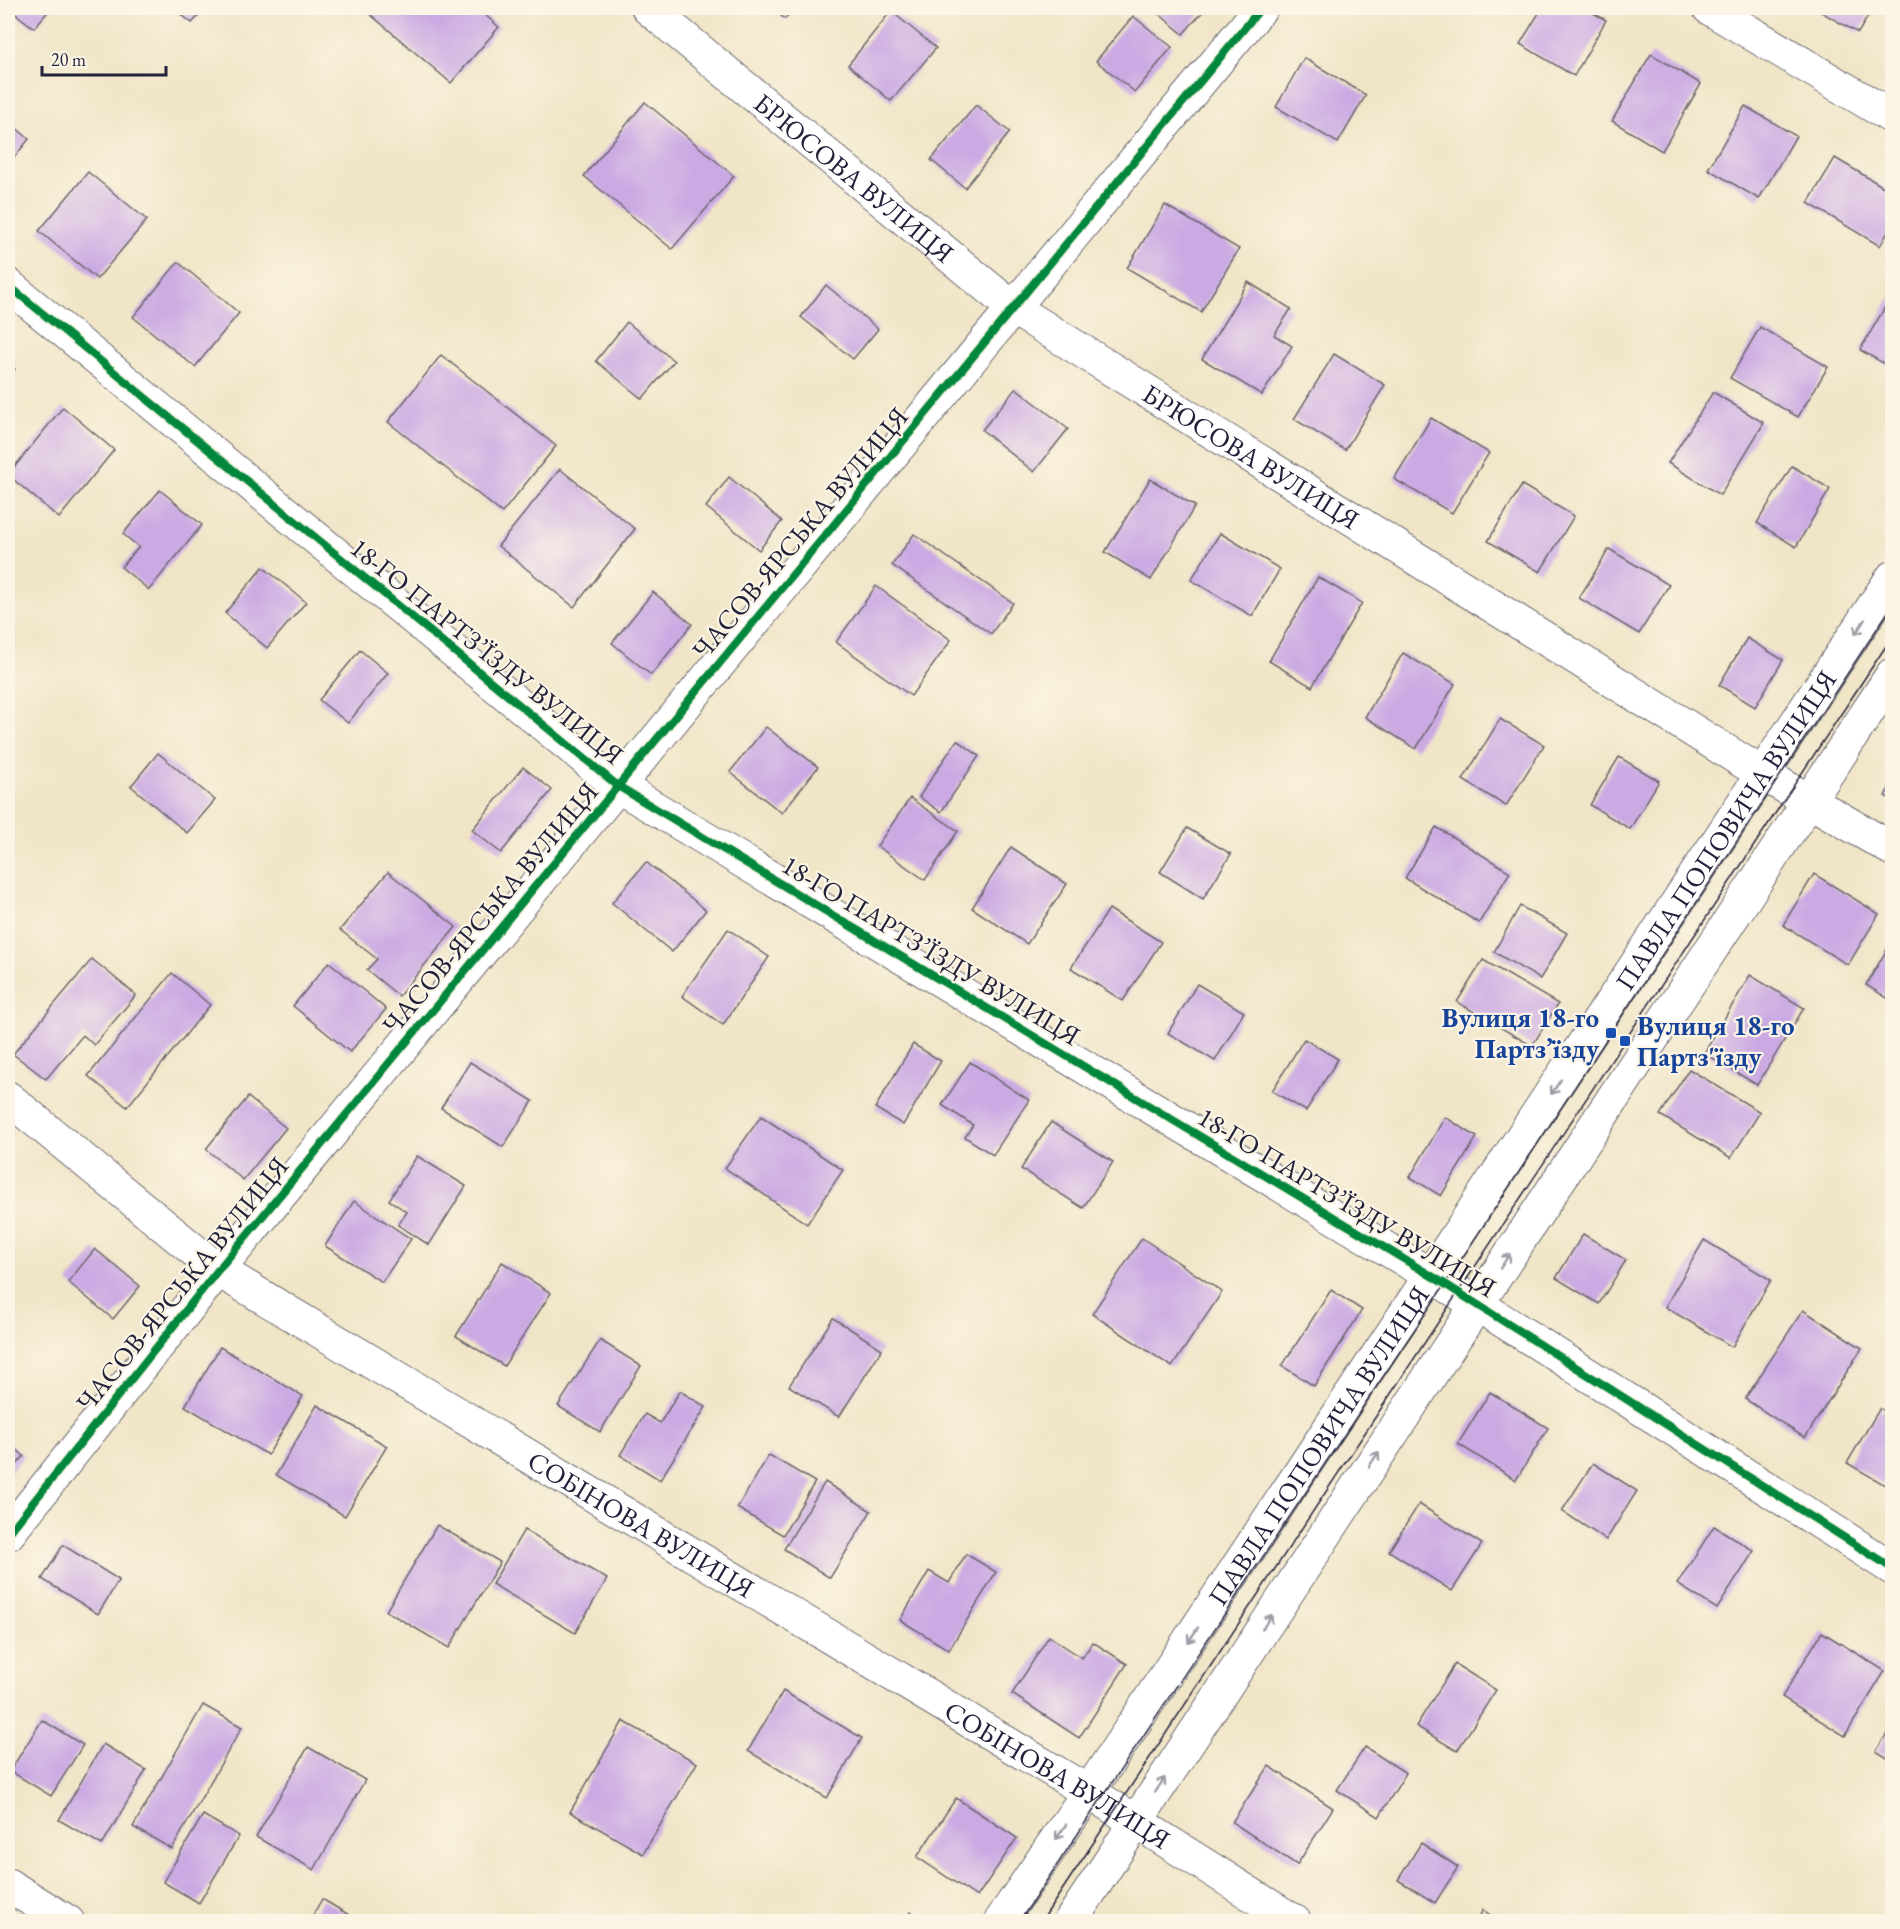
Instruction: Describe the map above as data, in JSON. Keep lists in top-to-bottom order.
{
  "streets": {
    "street": [
      "БРЮСОВА ВУЛИЦЯ",
      "ЧАСОВ-ЯРСЬКА ВУЛИЦЯ",
      "18-ГО ПАРТЗ’ЇЗДУ ВУЛИЦЯ",
      "ПАВЛА ПОПОВИЧА ВУЛИЦЯ",
      "СОБІНОВА ВУЛИЦЯ"
    ]
  },
  "crossings": [
    ["БРЮСОВА ВУЛИЦЯ", "ЧАСОВ-ЯРСЬКА ВУЛИЦЯ"],
    ["БРЮСОВА ВУЛИЦЯ", "ПАВЛА ПОПОВИЧА ВУЛИЦЯ"],
    ["ЧАСОВ-ЯРСЬКА ВУЛИЦЯ", "18-ГО ПАРТЗ’ЇЗДУ ВУЛИЦЯ"],
    ["ЧАСОВ-ЯРСЬКА ВУЛИЦЯ", "СОБІНОВА ВУЛИЦЯ"],
    ["18-ГО ПАРТЗ’ЇЗДУ ВУЛИЦЯ", "ПАВЛА ПОПОВИЧА ВУЛИЦЯ"],
    ["ПАВЛА ПОПОВИЧА ВУЛИЦЯ", "СОБІНОВА ВУЛИЦЯ"]
  ],
  "places": {
    "transit": ["Вулиця 18-го Партз’їзду", "Вулиця 18-го Партз'їзду"]
  },
  "scale_bar": "20 m"
}
